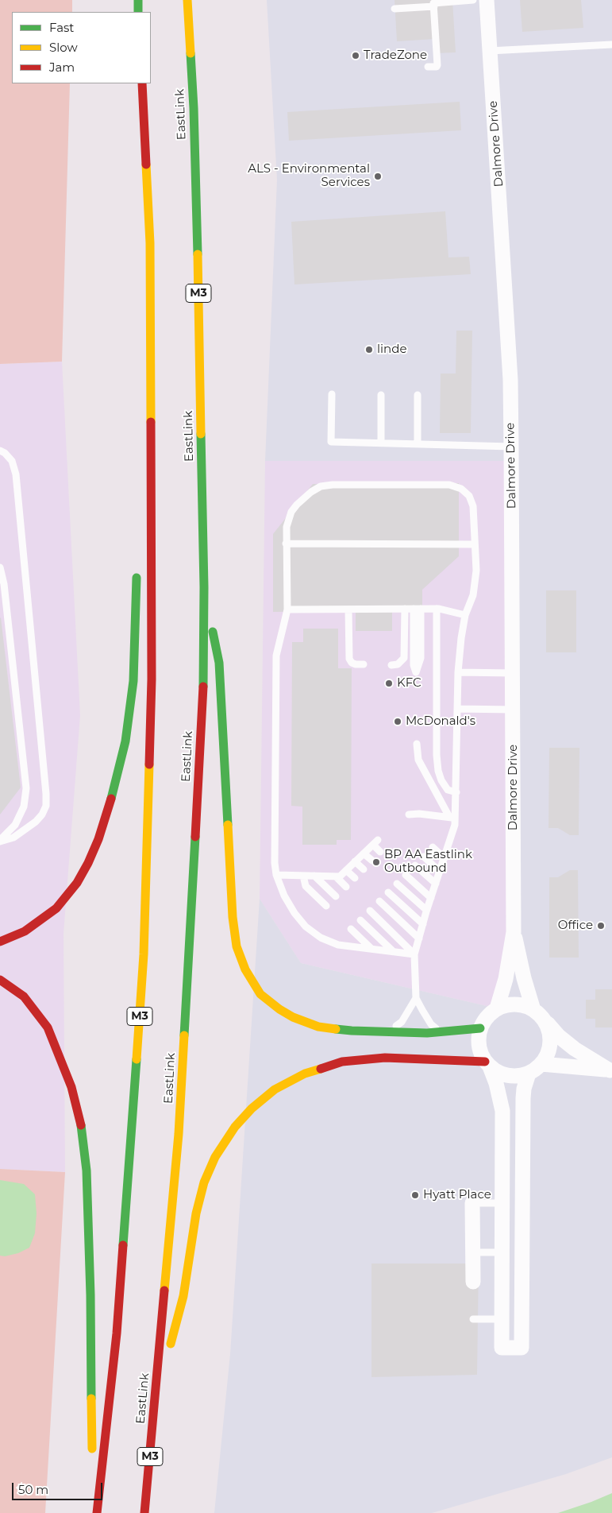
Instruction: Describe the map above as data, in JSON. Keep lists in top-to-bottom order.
{
  "streets": {
    "highway": ["EastLink", "M3"],
    "street": ["Dalmore Drive"]
  },
  "places": [
    "TradeZone",
    "ALS - Environmental Services",
    "linde",
    "KFC",
    "McDonald's",
    "BP AA Eastlink Outbound",
    "Office",
    "Hyatt Place"
  ],
  "legend": ["Fast", "Slow", "Jam"],
  "scale_bar": "50 m"
}
